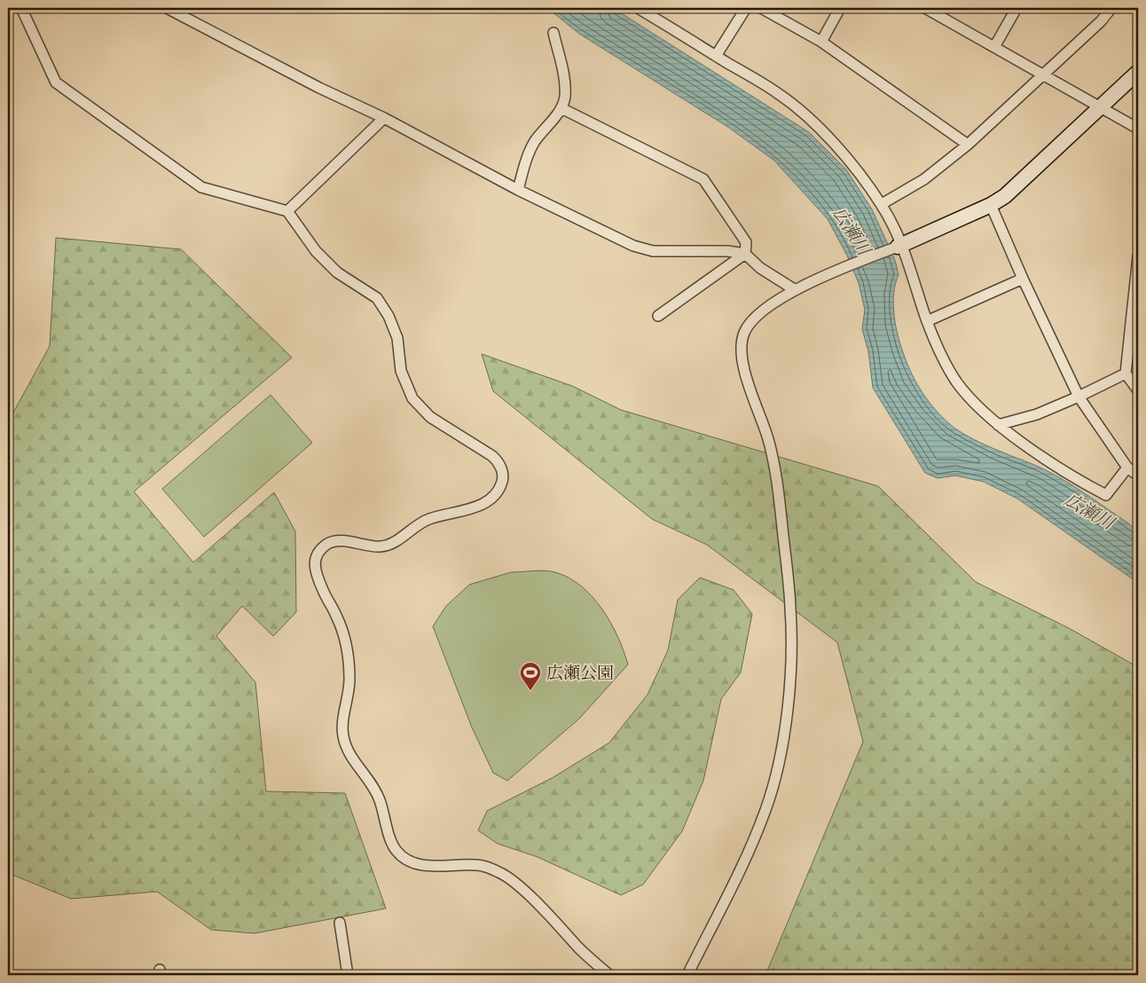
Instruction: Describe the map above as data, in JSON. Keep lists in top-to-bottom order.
{
  "water": ["広瀬川"],
  "places": {
    "sports": ["広瀬公園"]
  }
}
